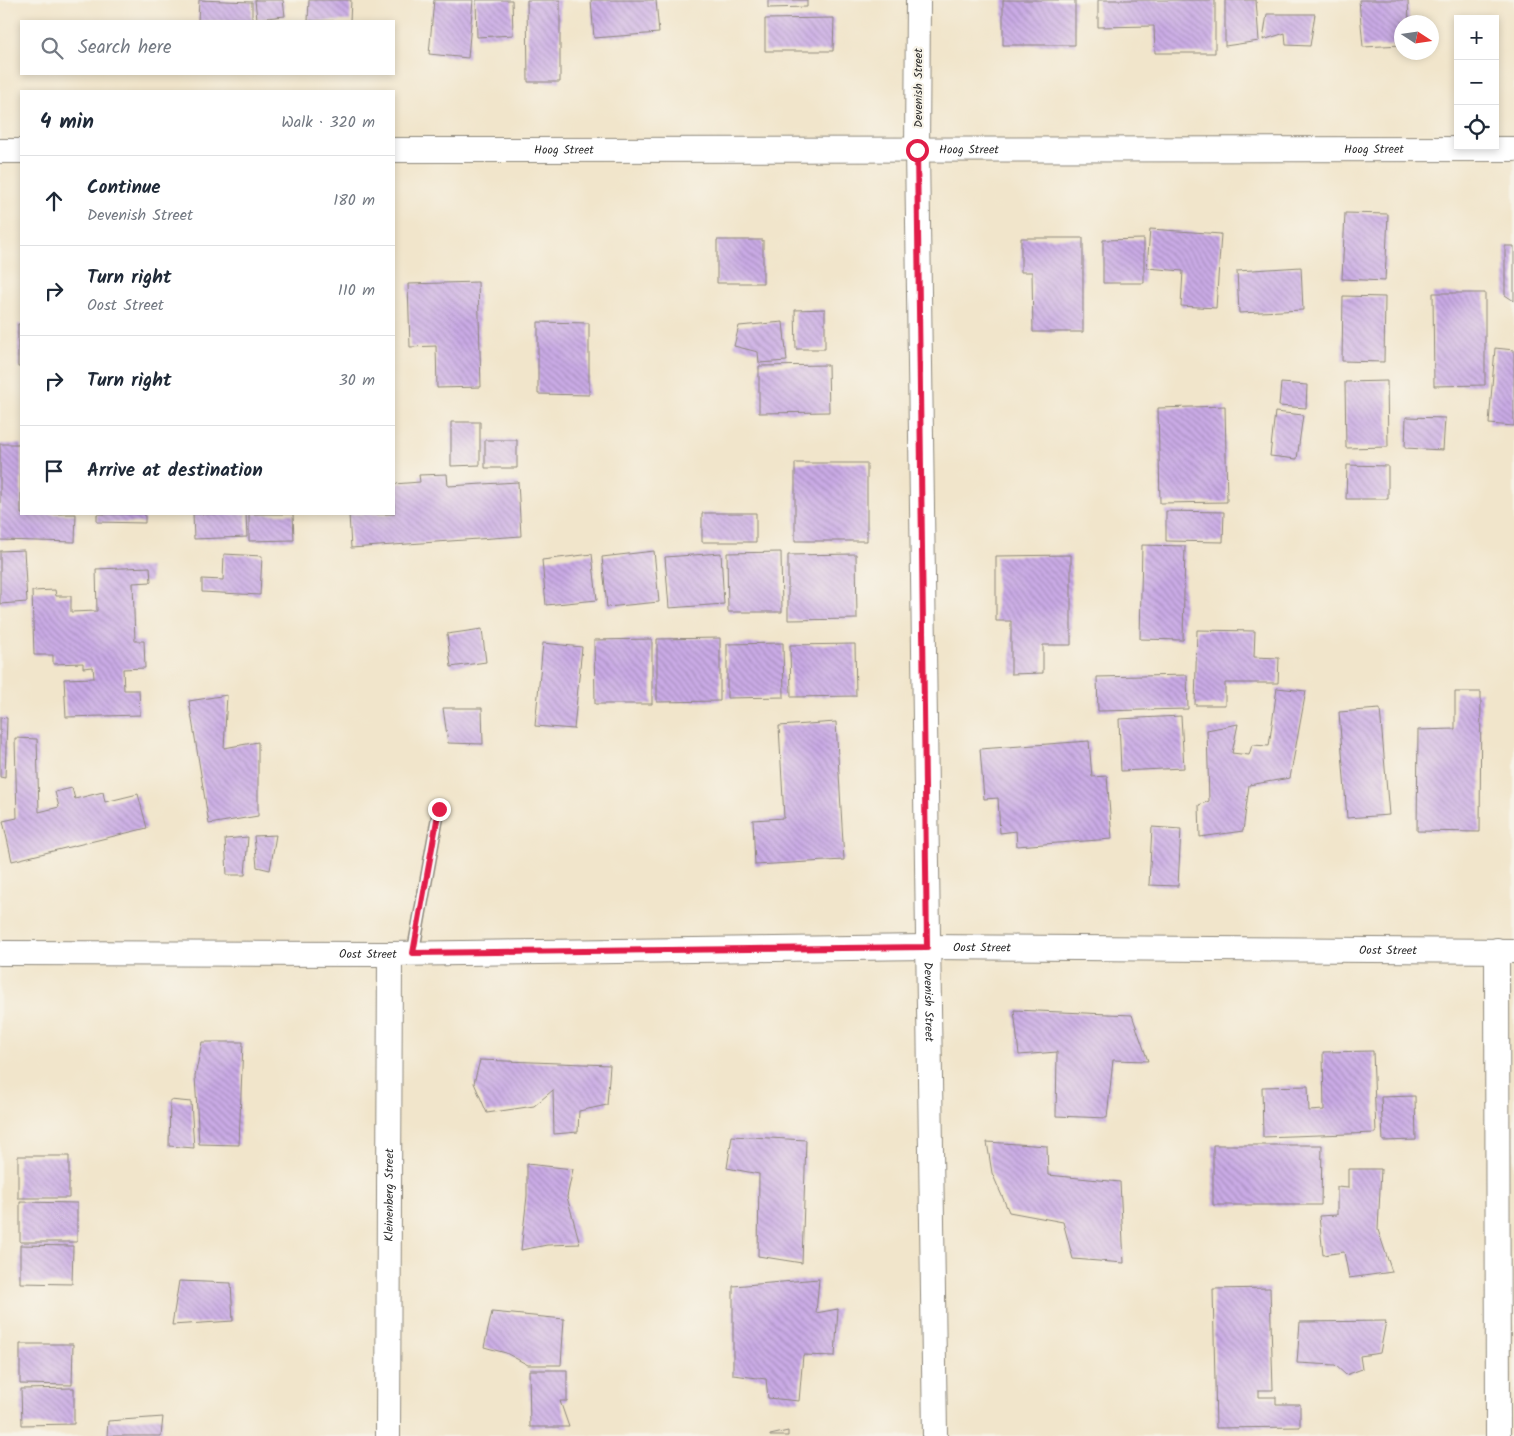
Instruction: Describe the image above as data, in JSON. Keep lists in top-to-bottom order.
{
  "streets": {
    "street": [
      "Devenish Street",
      "Hoog Street",
      "Oost Street",
      "Kleinenberg Street"
    ]
  },
  "crossings": [
    ["Devenish Street", "Hoog Street"],
    ["Devenish Street", "Oost Street"],
    ["Oost Street", "Kleinenberg Street"]
  ],
  "north": "right",
  "page": {
    "map_buttons": ["+", "−"],
    "search": "Search here",
    "heading": ["4 min", "Walk · 320 m"],
    "list": [
      ["Continue", "Devenish Street", "180 m"],
      ["Turn right", "Oost Street", "110 m"],
      ["Turn right", "30 m"],
      "Arrive at destination"
    ]
  }
}
